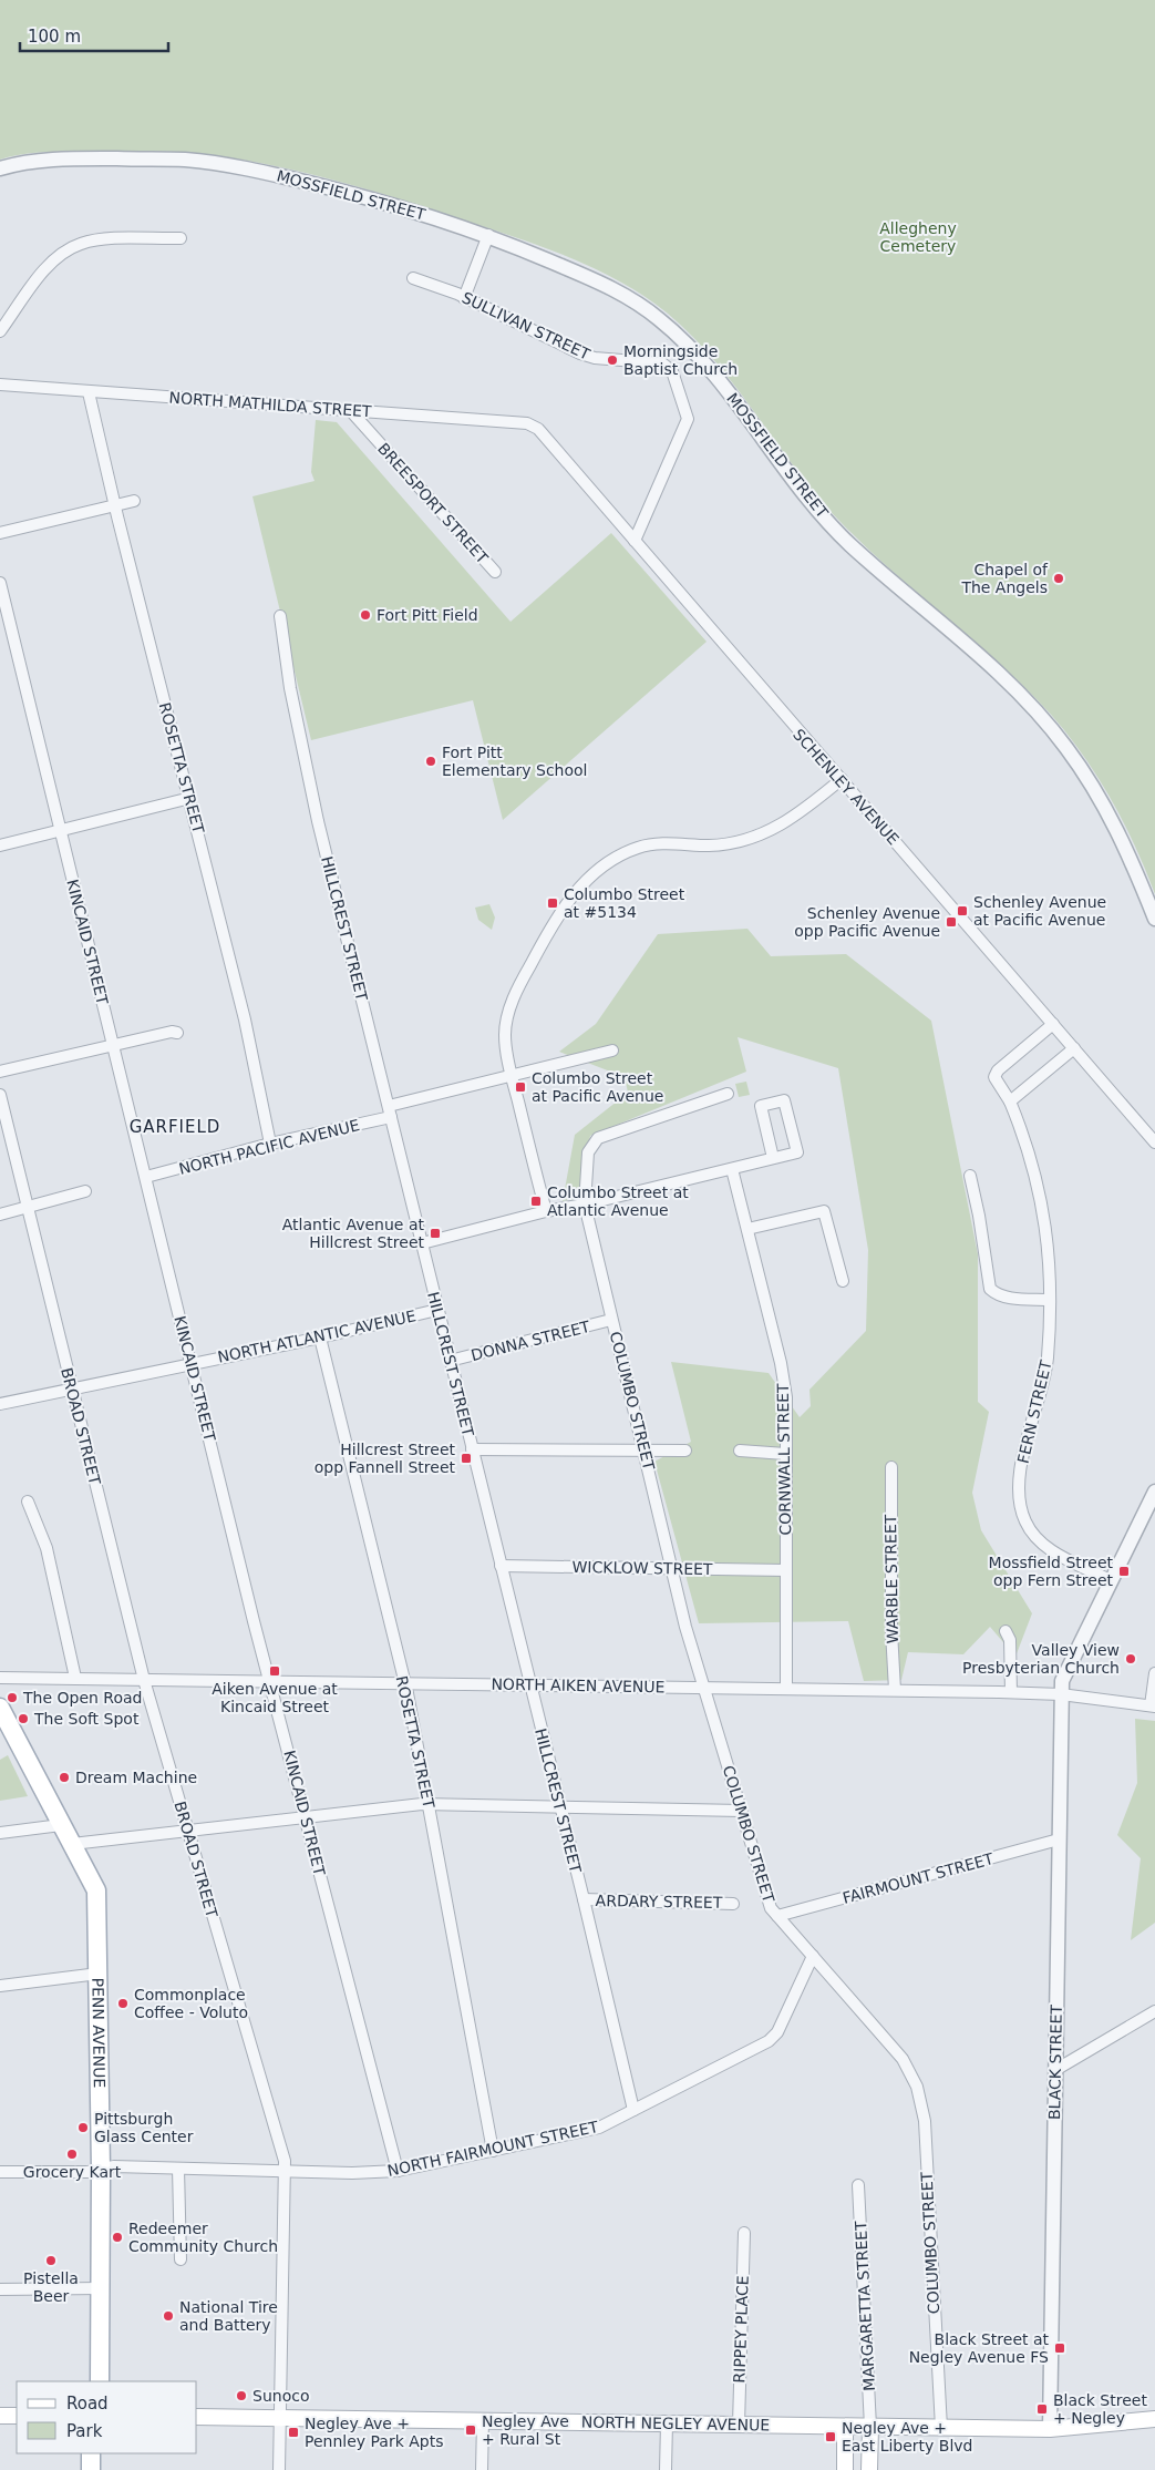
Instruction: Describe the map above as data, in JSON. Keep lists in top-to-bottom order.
{
  "streets": {
    "main road": ["PENN AVENUE", "NORTH NEGLEY AVENUE"],
    "street": [
      "MOSSFIELD STREET",
      "SULLIVAN STREET",
      "NORTH MATHILDA STREET",
      "BREESPORT STREET",
      "ROSETTA STREET",
      "SCHENLEY AVENUE",
      "HILLCREST STREET",
      "KINCAID STREET",
      "NORTH PACIFIC AVENUE",
      "NORTH ATLANTIC AVENUE",
      "DONNA STREET",
      "COLUMBO STREET",
      "FERN STREET",
      "BROAD STREET",
      "CORNWALL STREET",
      "WICKLOW STREET",
      "WARBLE STREET",
      "NORTH AIKEN AVENUE",
      "FAIRMOUNT STREET",
      "ARDARY STREET",
      "BLACK STREET",
      "NORTH FAIRMOUNT STREET",
      "MARGARETTA STREET",
      "RIPPEY PLACE"
    ]
  },
  "crossings": [
    ["SULLIVAN STREET", "SCHENLEY AVENUE"],
    ["NORTH MATHILDA STREET", "BREESPORT STREET"],
    ["NORTH MATHILDA STREET", "ROSETTA STREET"],
    ["NORTH MATHILDA STREET", "SCHENLEY AVENUE"],
    ["ROSETTA STREET", "NORTH PACIFIC AVENUE"],
    ["ROSETTA STREET", "NORTH ATLANTIC AVENUE"],
    ["ROSETTA STREET", "NORTH AIKEN AVENUE"],
    ["ROSETTA STREET", "NORTH FAIRMOUNT STREET"],
    ["SCHENLEY AVENUE", "FERN STREET"],
    ["HILLCREST STREET", "NORTH PACIFIC AVENUE"],
    ["HILLCREST STREET", "NORTH ATLANTIC AVENUE"],
    ["HILLCREST STREET", "DONNA STREET"],
    ["HILLCREST STREET", "WICKLOW STREET"],
    ["HILLCREST STREET", "NORTH AIKEN AVENUE"],
    ["HILLCREST STREET", "ARDARY STREET"],
    ["HILLCREST STREET", "NORTH FAIRMOUNT STREET"],
    ["KINCAID STREET", "NORTH PACIFIC AVENUE"],
    ["KINCAID STREET", "NORTH ATLANTIC AVENUE"],
    ["KINCAID STREET", "NORTH AIKEN AVENUE"],
    ["KINCAID STREET", "NORTH FAIRMOUNT STREET"],
    ["NORTH ATLANTIC AVENUE", "BROAD STREET"],
    ["DONNA STREET", "COLUMBO STREET"],
    ["COLUMBO STREET", "WICKLOW STREET"],
    ["COLUMBO STREET", "NORTH AIKEN AVENUE"],
    ["COLUMBO STREET", "FAIRMOUNT STREET"],
    ["COLUMBO STREET", "NORTH FAIRMOUNT STREET"],
    ["COLUMBO STREET", "NORTH NEGLEY AVENUE"],
    ["BROAD STREET", "NORTH AIKEN AVENUE"],
    ["BROAD STREET", "NORTH FAIRMOUNT STREET"],
    ["BROAD STREET", "NORTH NEGLEY AVENUE"],
    ["CORNWALL STREET", "WICKLOW STREET"],
    ["CORNWALL STREET", "NORTH AIKEN AVENUE"],
    ["WARBLE STREET", "NORTH AIKEN AVENUE"],
    ["NORTH AIKEN AVENUE", "BLACK STREET"],
    ["FAIRMOUNT STREET", "BLACK STREET"],
    ["PENN AVENUE", "NORTH FAIRMOUNT STREET"],
    ["BLACK STREET", "NORTH NEGLEY AVENUE"],
    ["MARGARETTA STREET", "NORTH NEGLEY AVENUE"],
    ["RIPPEY PLACE", "NORTH NEGLEY AVENUE"]
  ],
  "districts": ["GARFIELD"],
  "parks": ["Allegheny Cemetery"],
  "places": {
    "other": [
      "Morningside Baptist Church",
      "Chapel of The Angels",
      "Fort Pitt Field",
      "Fort Pitt Elementary School",
      "Valley View Presbyterian Church",
      "The Open Road",
      "The Soft Spot",
      "Dream Machine",
      "Commonplace Coffee - Voluto",
      "Pittsburgh Glass Center",
      "Grocery Kart",
      "Redeemer Community Church",
      "Pistella Beer",
      "National Tire and Battery",
      "Sunoco"
    ],
    "transit": [
      "Columbo Street at #5134",
      "Schenley Avenue at Pacific Avenue",
      "Schenley Avenue opp Pacific Avenue",
      "Columbo Street at Pacific Avenue",
      "Columbo Street at Atlantic Avenue",
      "Atlantic Avenue at Hillcrest Street",
      "Hillcrest Street opp Fannell Street",
      "Mossfield Street opp Fern Street",
      "Aiken Avenue at Kincaid Street",
      "Black Street at Negley Avenue FS",
      "Black Street + Negley",
      "Negley Ave + Rural St",
      "Negley Ave + Pennley Park Apts",
      "Negley Ave + East Liberty Blvd"
    ]
  },
  "legend": ["Road", "Park"],
  "scale_bar": "100 m"
}
